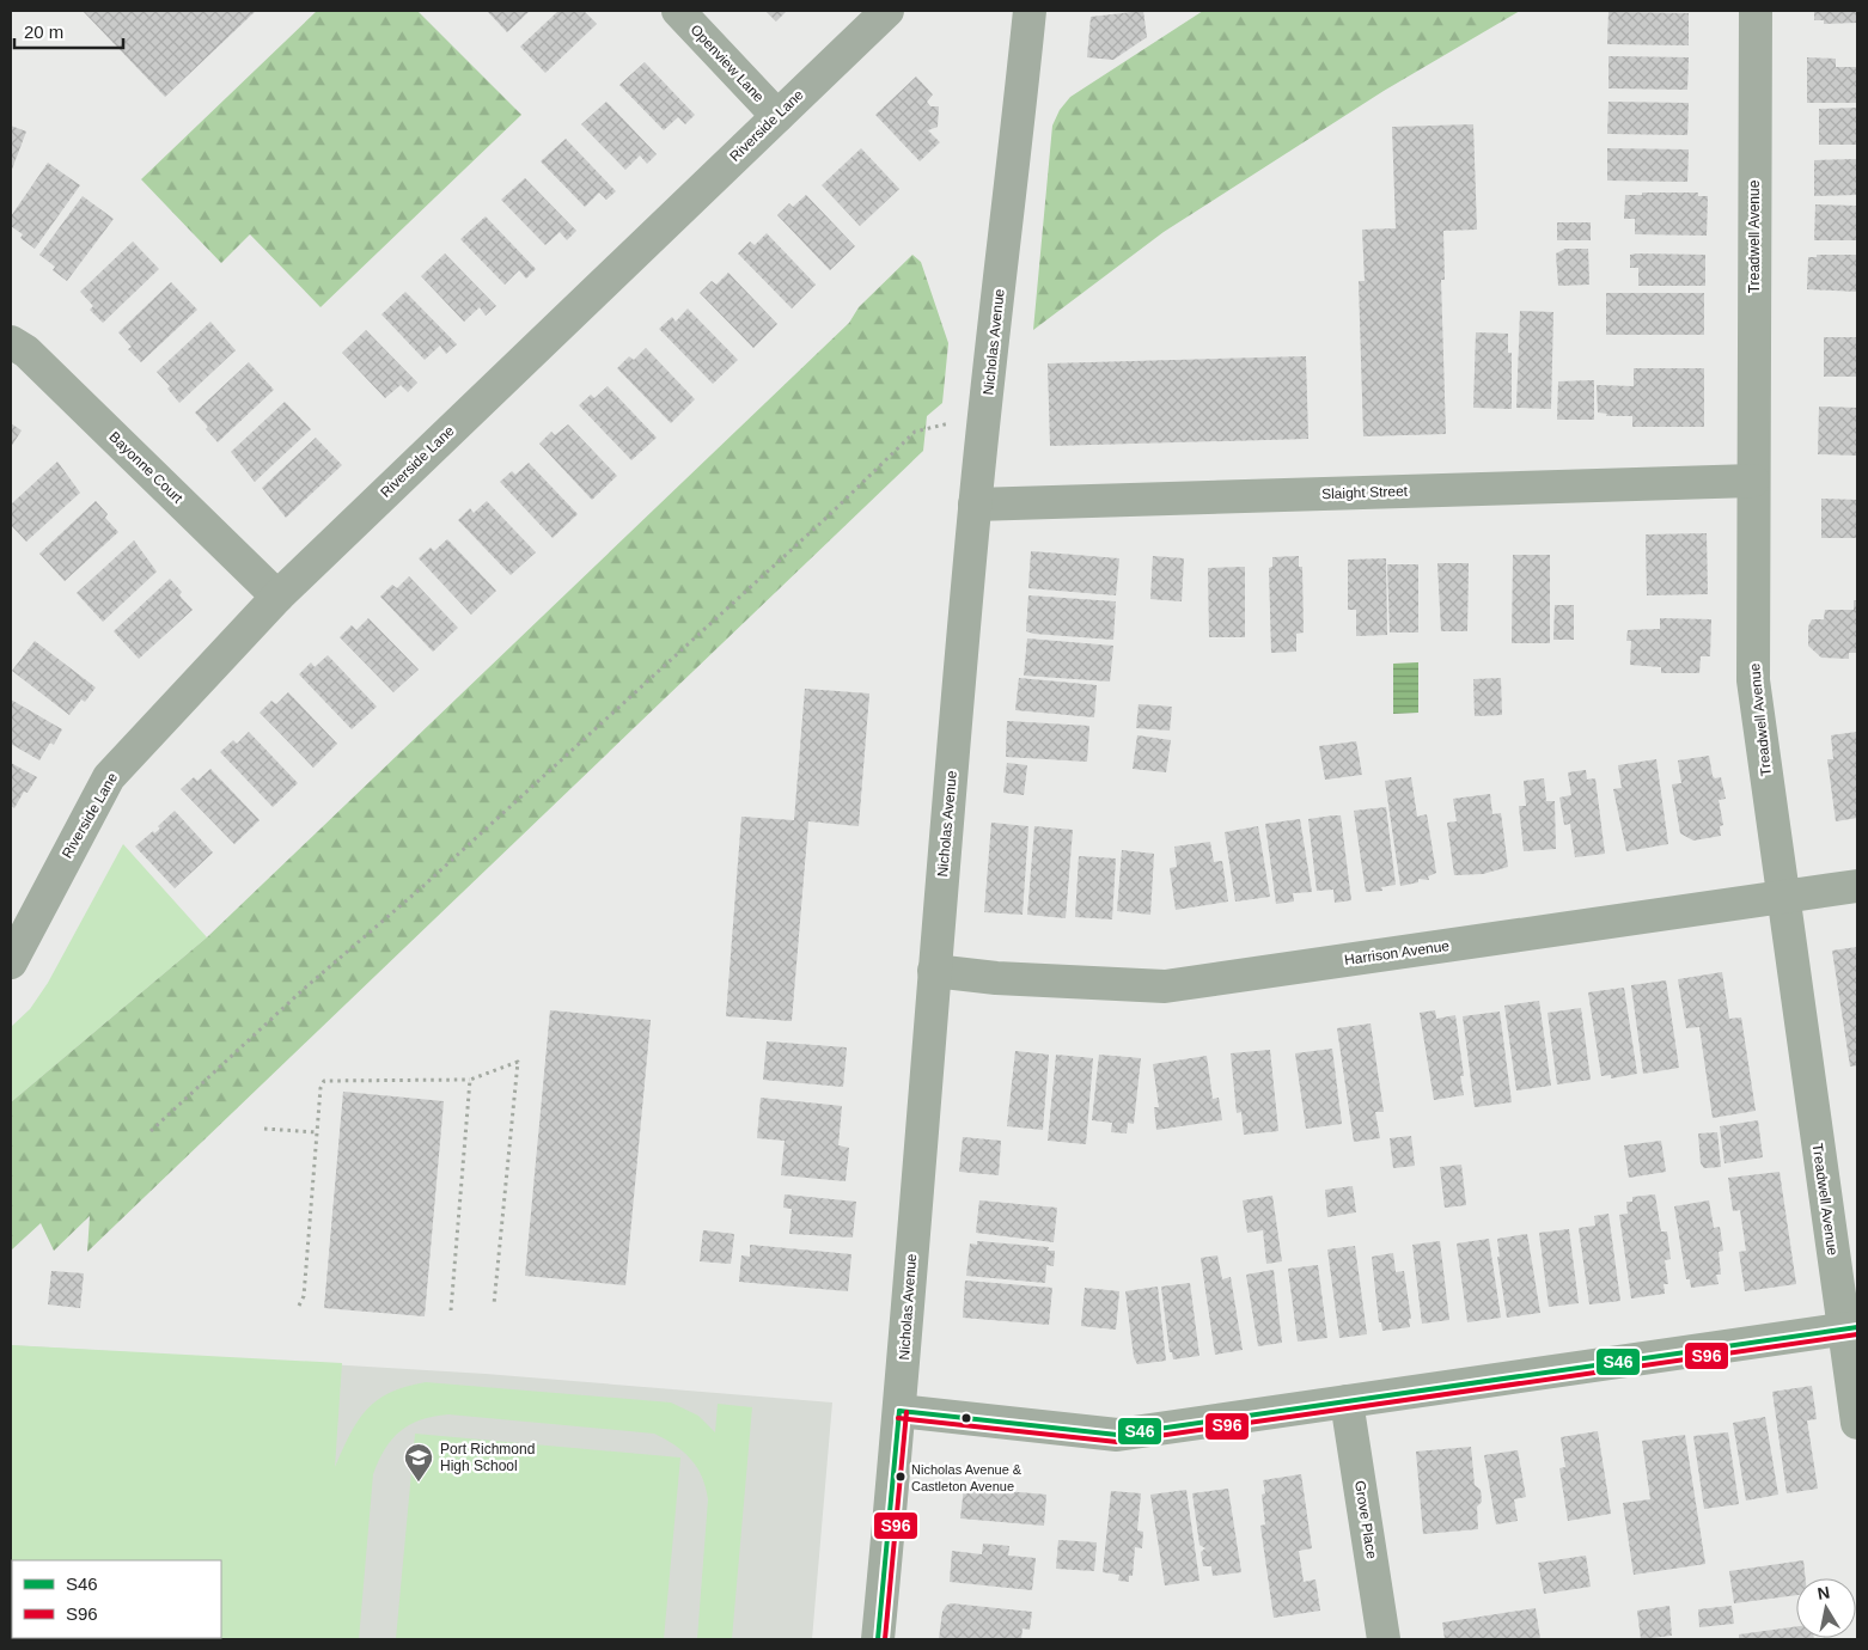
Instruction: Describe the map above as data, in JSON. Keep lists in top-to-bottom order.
{
  "streets": {
    "street": [
      "Openview Lane",
      "Riverside Lane",
      "Treadwell Avenue",
      "Nicholas Avenue",
      "Bayonne Court",
      "Slaight Street",
      "Harrison Avenue",
      "Grove Place"
    ]
  },
  "crossings": [
    ["Openview Lane", "Riverside Lane"],
    ["Riverside Lane", "Bayonne Court"],
    ["Treadwell Avenue", "Slaight Street"],
    ["Treadwell Avenue", "Harrison Avenue"],
    ["Nicholas Avenue", "Slaight Street"],
    ["Nicholas Avenue", "Harrison Avenue"]
  ],
  "places": {
    "other": ["Nicholas Avenue & Castleton Avenue"],
    "school or university": ["Port Richmond High School"]
  },
  "lines": ["transit line S46", "transit line S96"],
  "legend": ["S46", "S96"],
  "scale_bar": "20 m",
  "north": "top"
}
